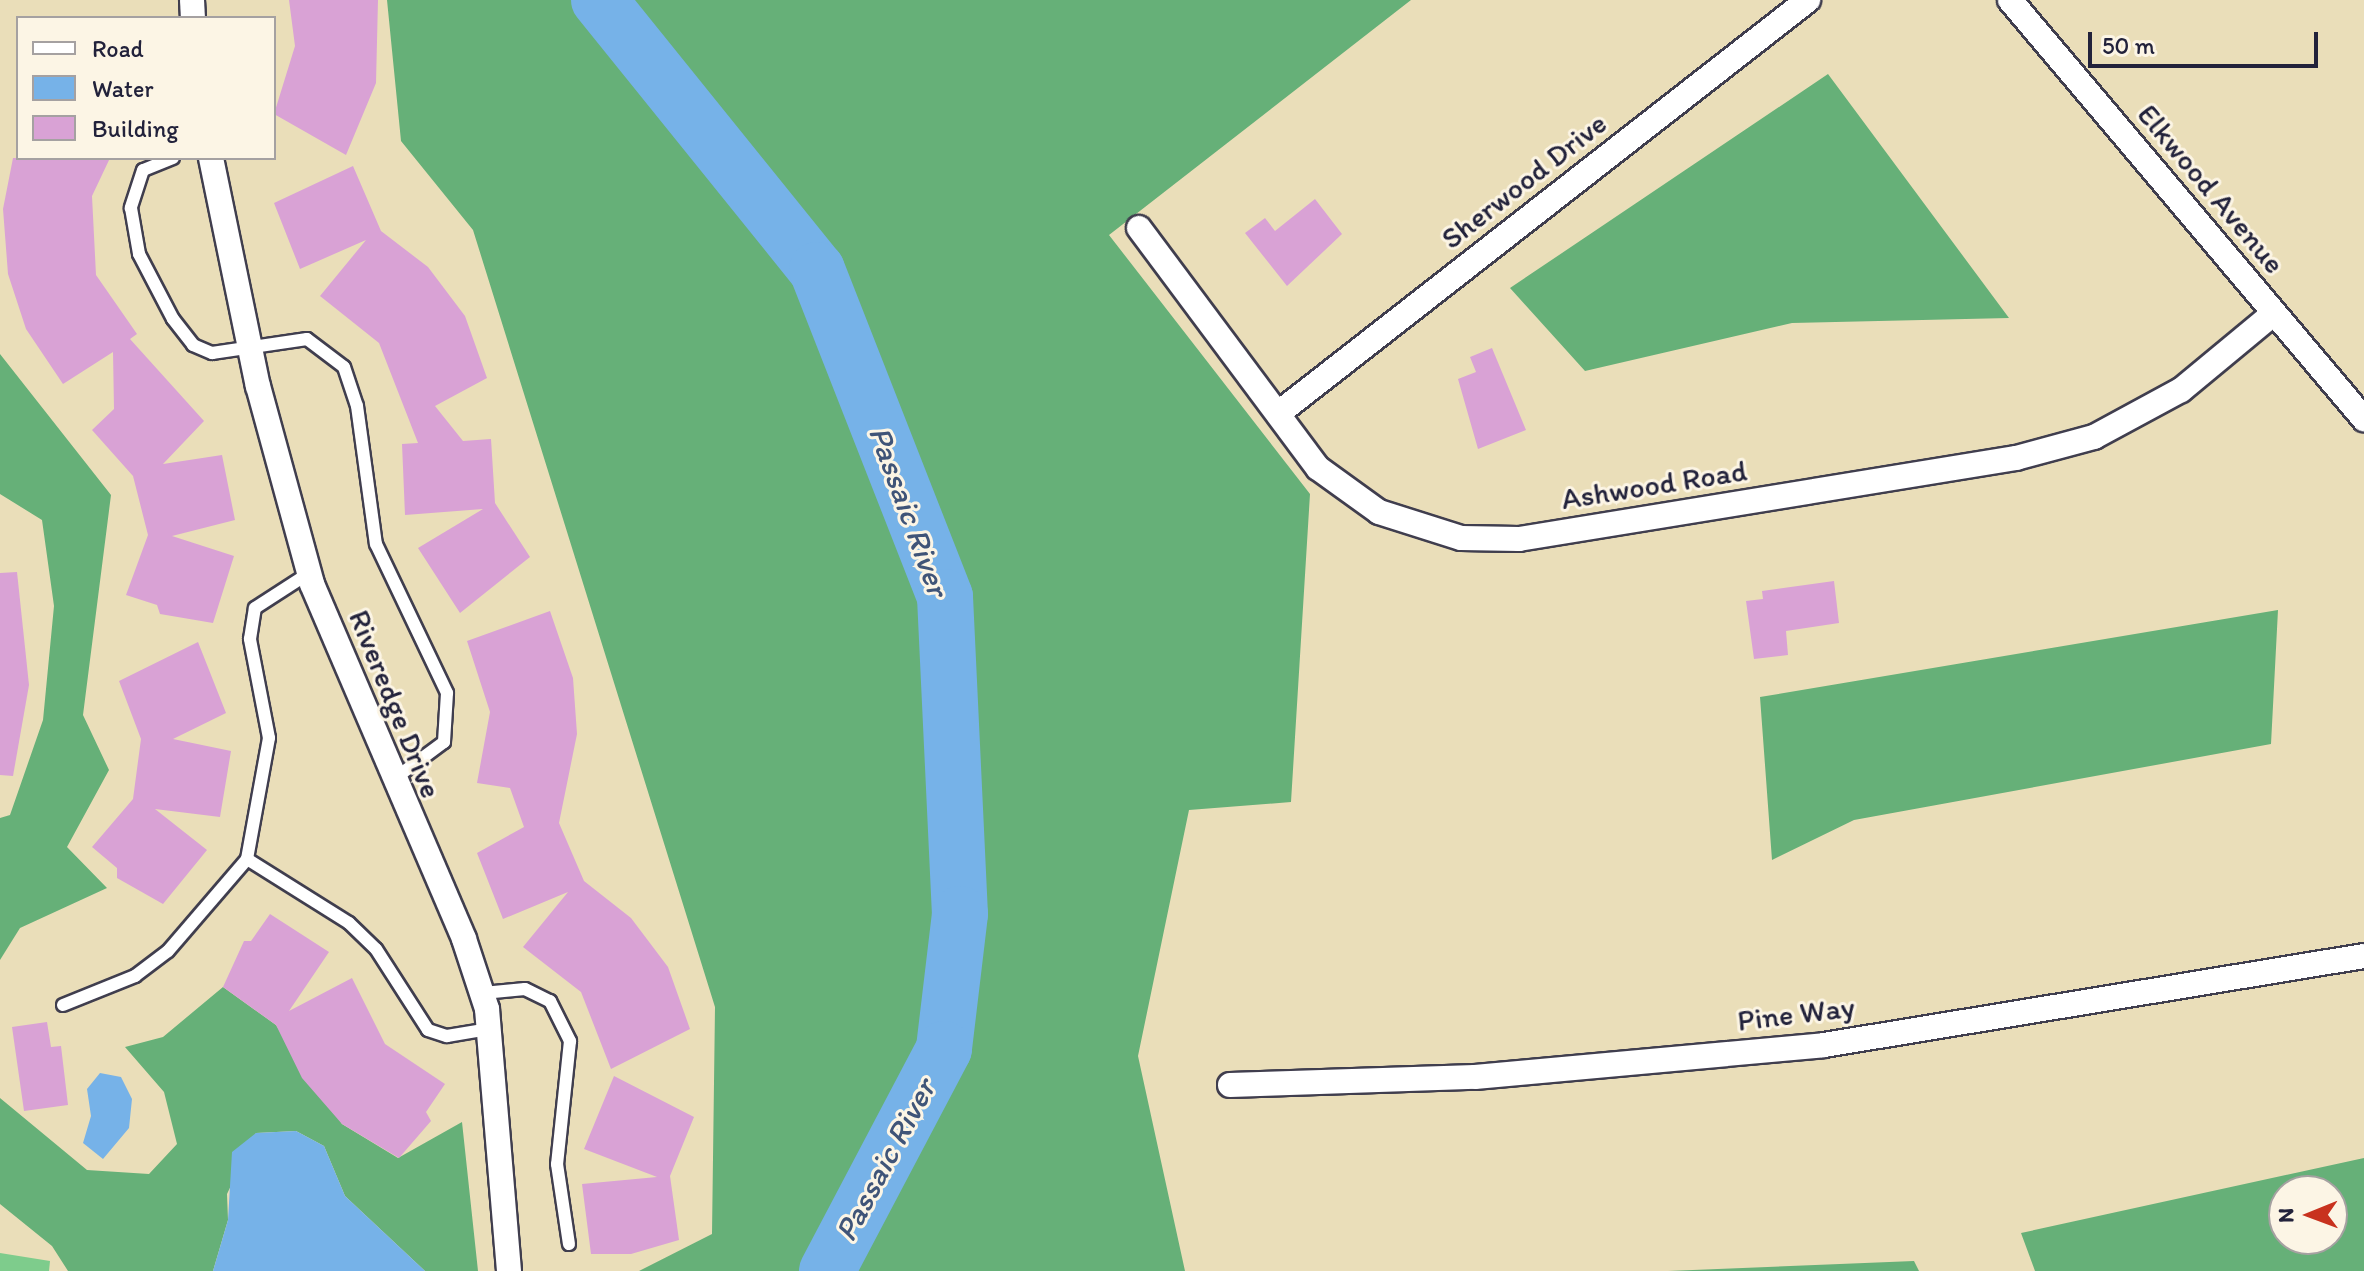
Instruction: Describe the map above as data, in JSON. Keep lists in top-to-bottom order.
{
  "streets": {
    "street": [
      "Sherwood Drive",
      "Elkwood Avenue",
      "Ashwood Road",
      "Riveredge Drive",
      "Pine Way"
    ]
  },
  "crossings": [
    ["Sherwood Drive", "Ashwood Road"],
    ["Elkwood Avenue", "Ashwood Road"]
  ],
  "water": ["Passaic River"],
  "legend": ["Road", "Water", "Building"],
  "scale_bar": "50 m",
  "north": "left"
}
